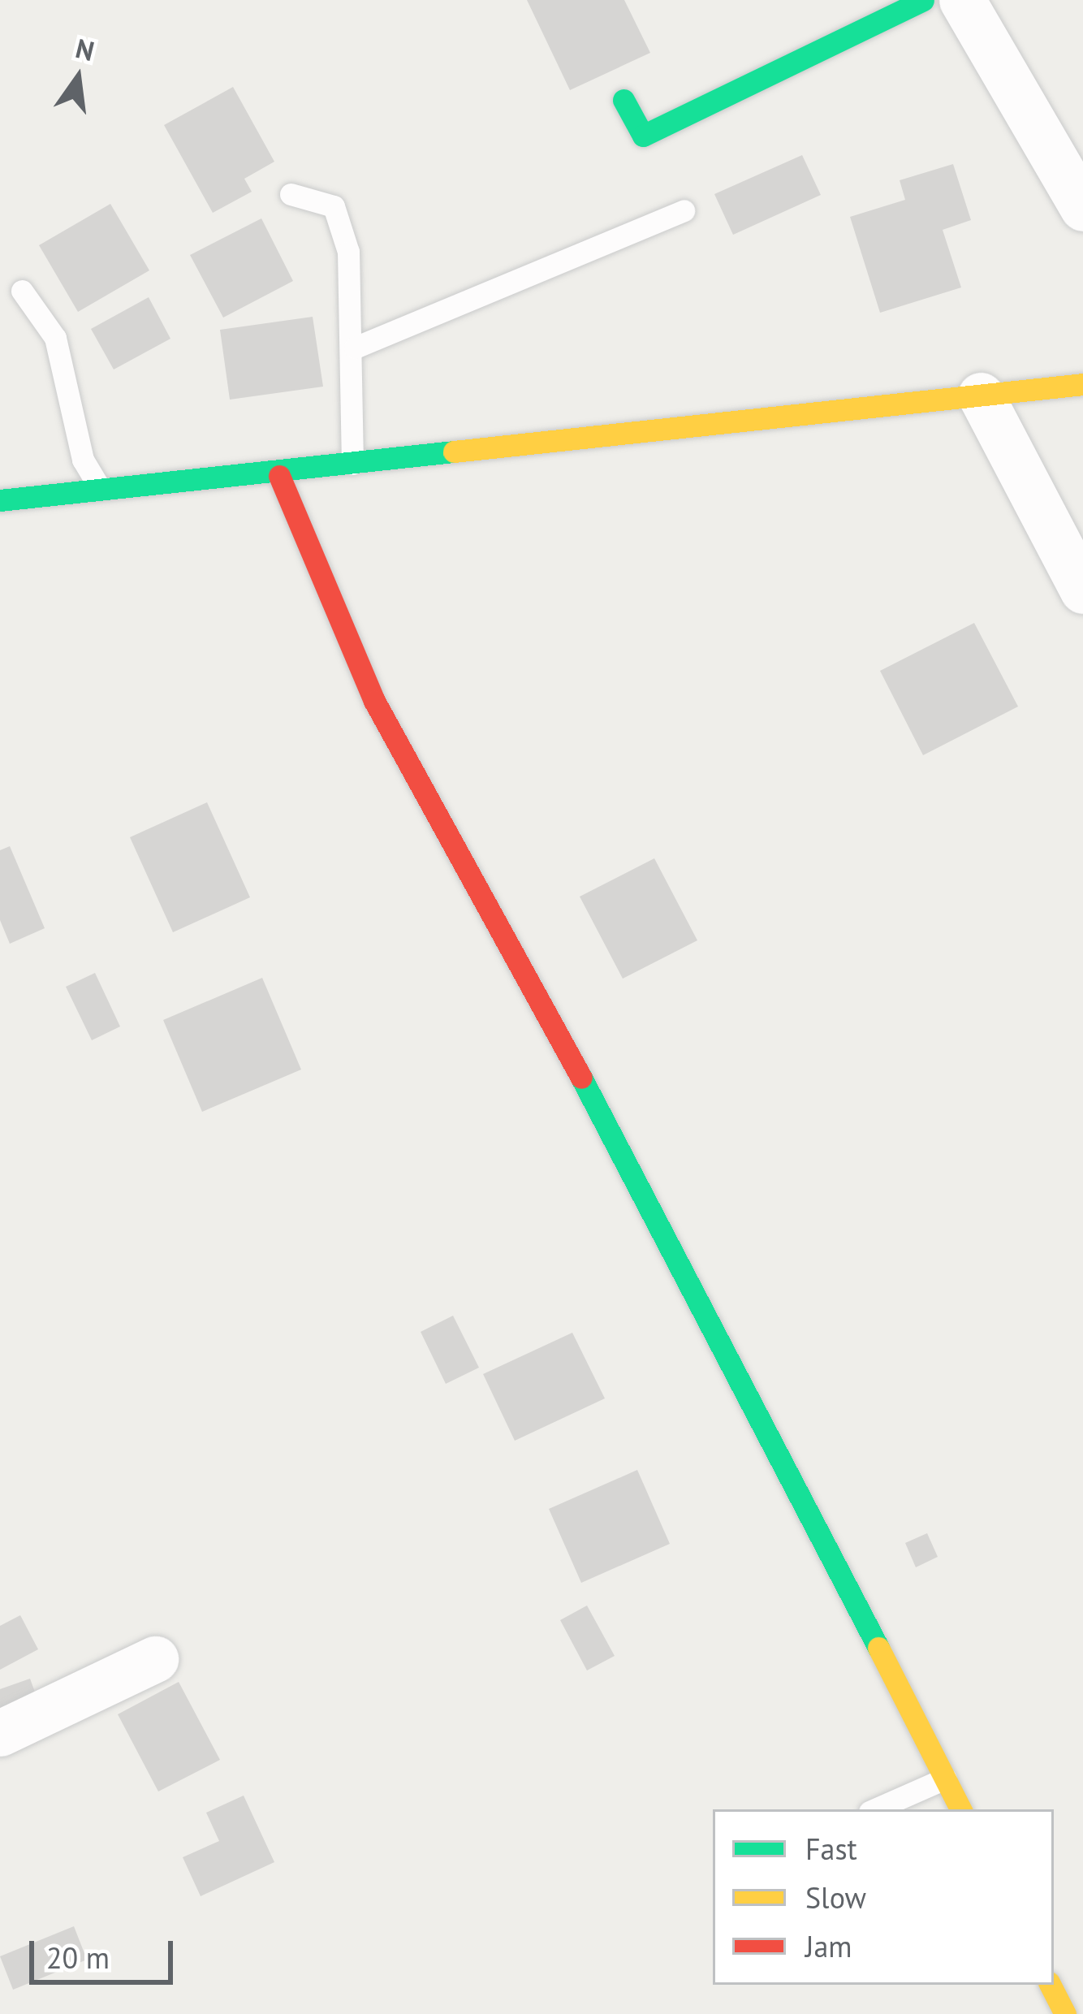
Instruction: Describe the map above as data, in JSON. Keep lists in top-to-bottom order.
{
  "legend": ["Fast", "Slow", "Jam"],
  "scale_bar": "20 m",
  "north": "top"
}
